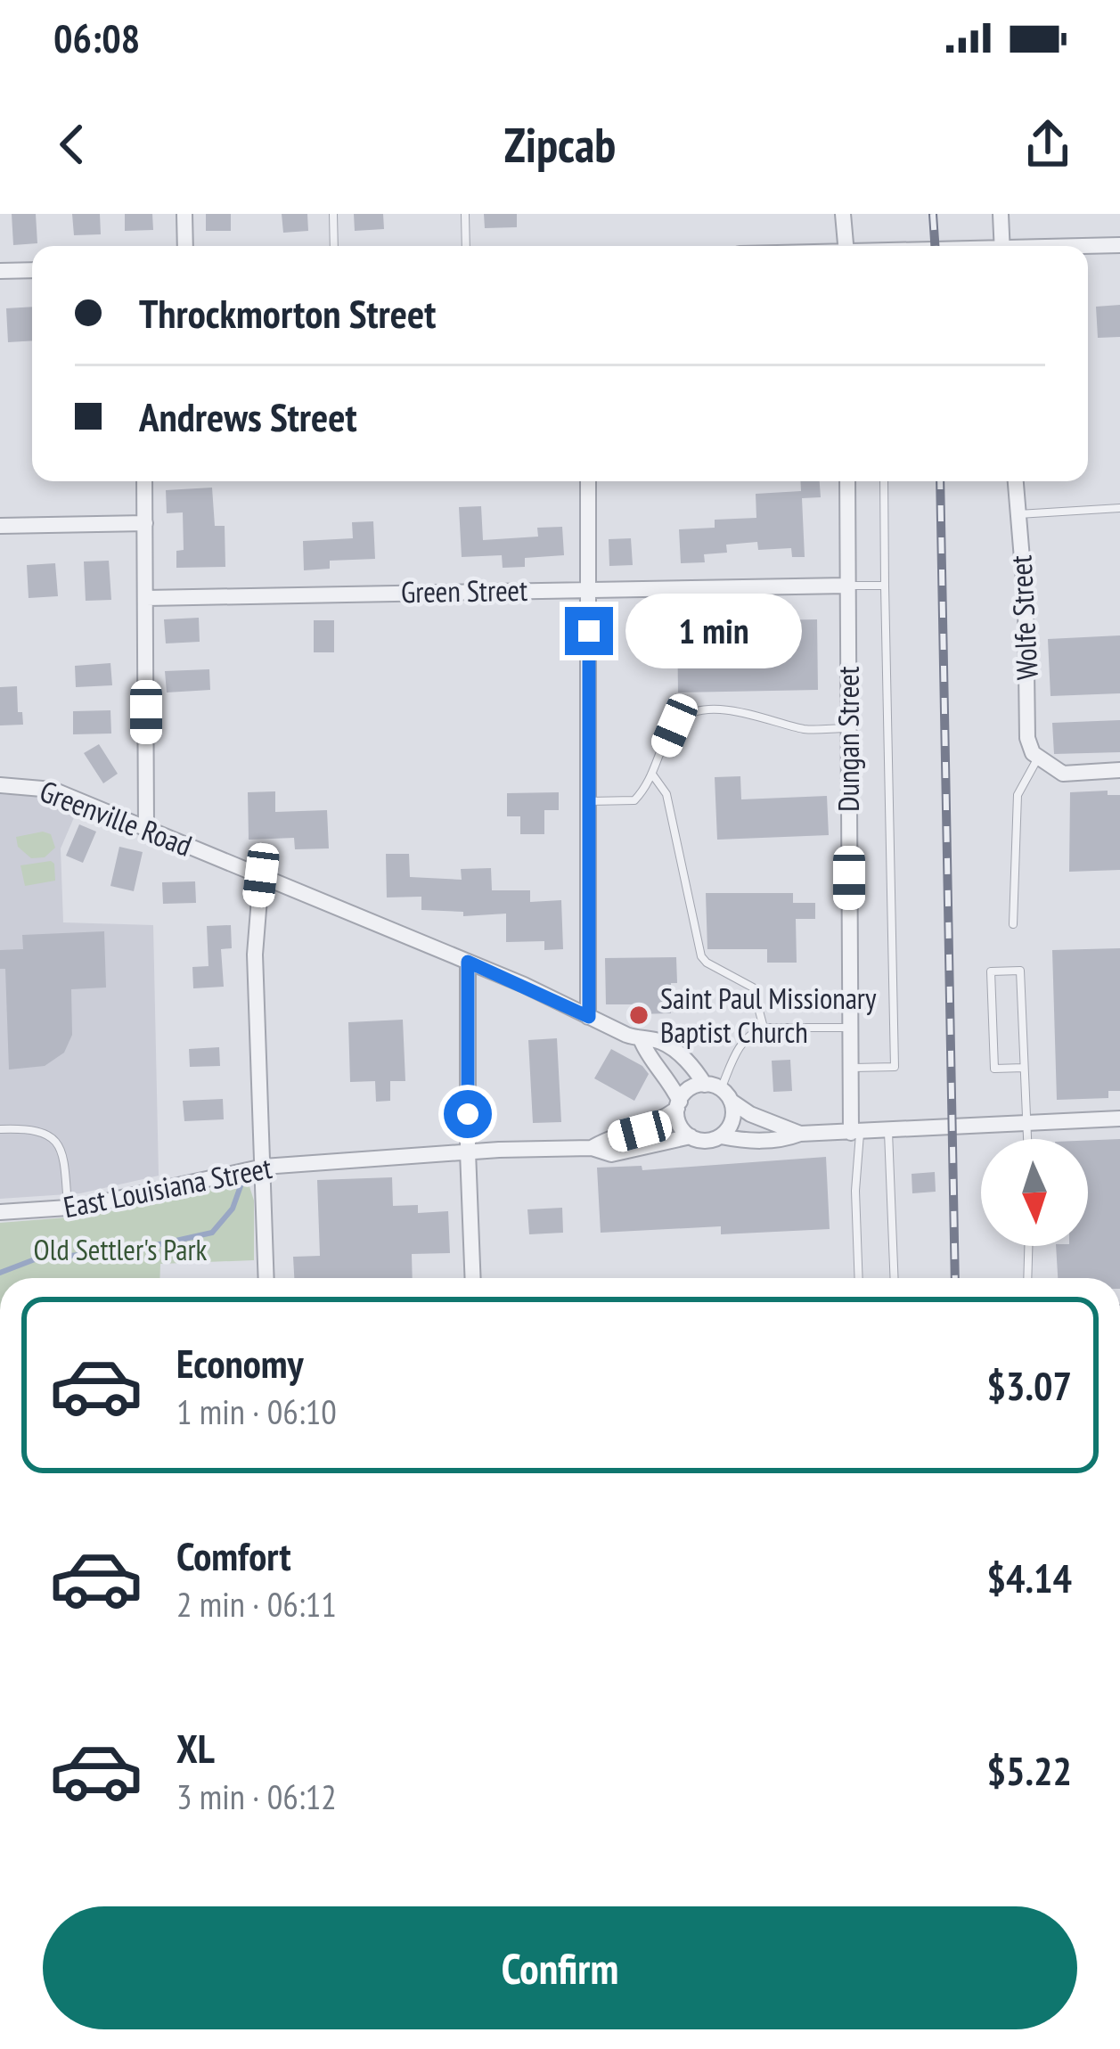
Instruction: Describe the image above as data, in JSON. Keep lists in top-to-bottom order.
{
  "streets": {
    "street": [
      "Green Street",
      "Wolfe Street",
      "Dungan Street",
      "Greenville Road",
      "East Louisiana Street"
    ]
  },
  "crossings": [
    ["Green Street", "Dungan Street"],
    ["Greenville Road", "East Louisiana Street"]
  ],
  "parks": ["Old Settler's Park"],
  "places": ["Saint Paul Missionary Baptist Church"],
  "north": "bottom",
  "page": {
    "status": "06:08",
    "header": "Zipcab",
    "banner": ["Throckmorton Street", "Andrews Street"],
    "bubble": "1 min",
    "list": [
      {
        "name": "Economy",
        "note": "1 min · 06:10",
        "value": "$3.07"
      },
      {
        "name": "Comfort",
        "note": "2 min · 06:11",
        "value": "$4.14"
      },
      {
        "name": "XL",
        "note": "3 min · 06:12",
        "value": "$5.22"
      }
    ],
    "buttons": "Confirm"
  }
}
